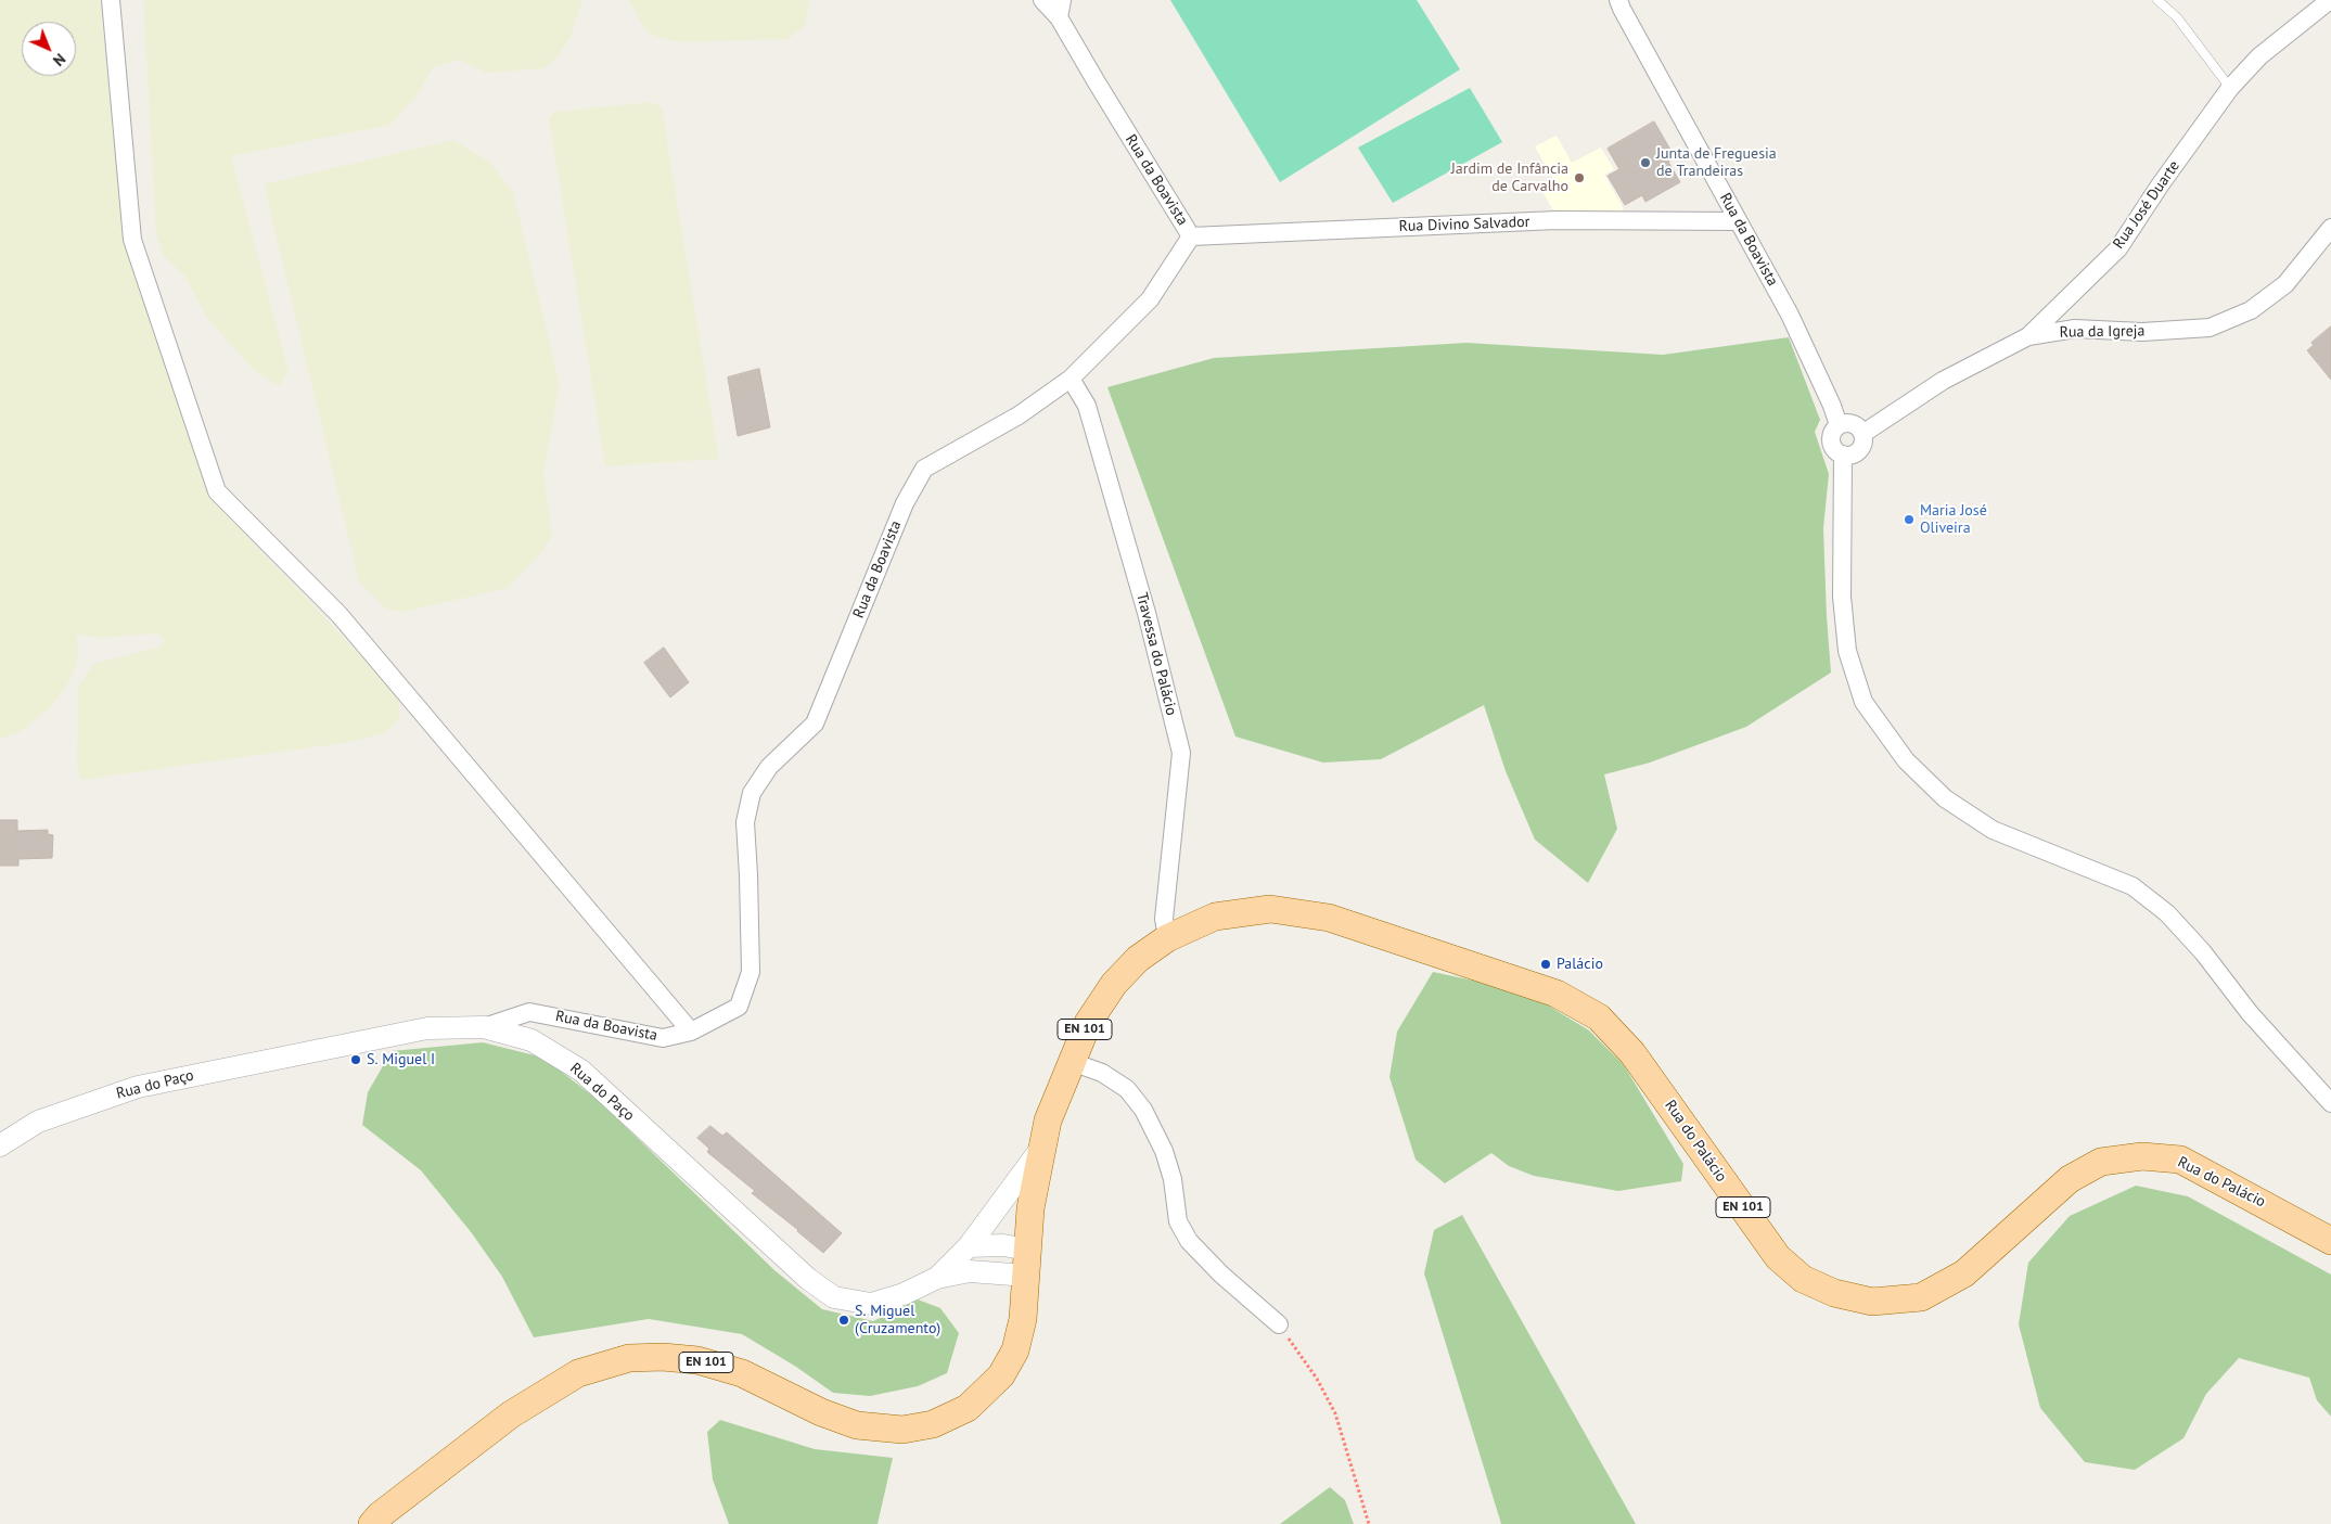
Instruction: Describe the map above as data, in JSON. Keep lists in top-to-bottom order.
{
  "streets": {
    "main road": ["EN 101", "Rua do Palácio"],
    "street": [
      "Rua da Boavista",
      "Rua José Duarte",
      "Rua Divino Salvador",
      "Rua da Igreja",
      "Travessa do Palácio",
      "Rua do Paço"
    ]
  },
  "crossings": [
    ["Rua da Boavista", "Rua Divino Salvador"],
    ["Rua da Boavista", "Rua da Igreja"],
    ["Rua da Boavista", "Travessa do Palácio"],
    ["Rua da Boavista", "Rua do Paço"],
    ["Rua José Duarte", "Rua da Igreja"],
    ["Travessa do Palácio", "EN 101"],
    ["Travessa do Palácio", "Rua do Palácio"],
    ["EN 101", "Rua do Paço"],
    ["EN 101", "Rua do Palácio"]
  ],
  "places": [
    "Junta de Freguesia de Trandeiras",
    "Jardim de Infância de Carvalho",
    "Maria José Oliveira",
    "Palácio",
    "S. Miguel I",
    "S. Miguel (Cruzamento)"
  ],
  "north": "bottom right"
}
